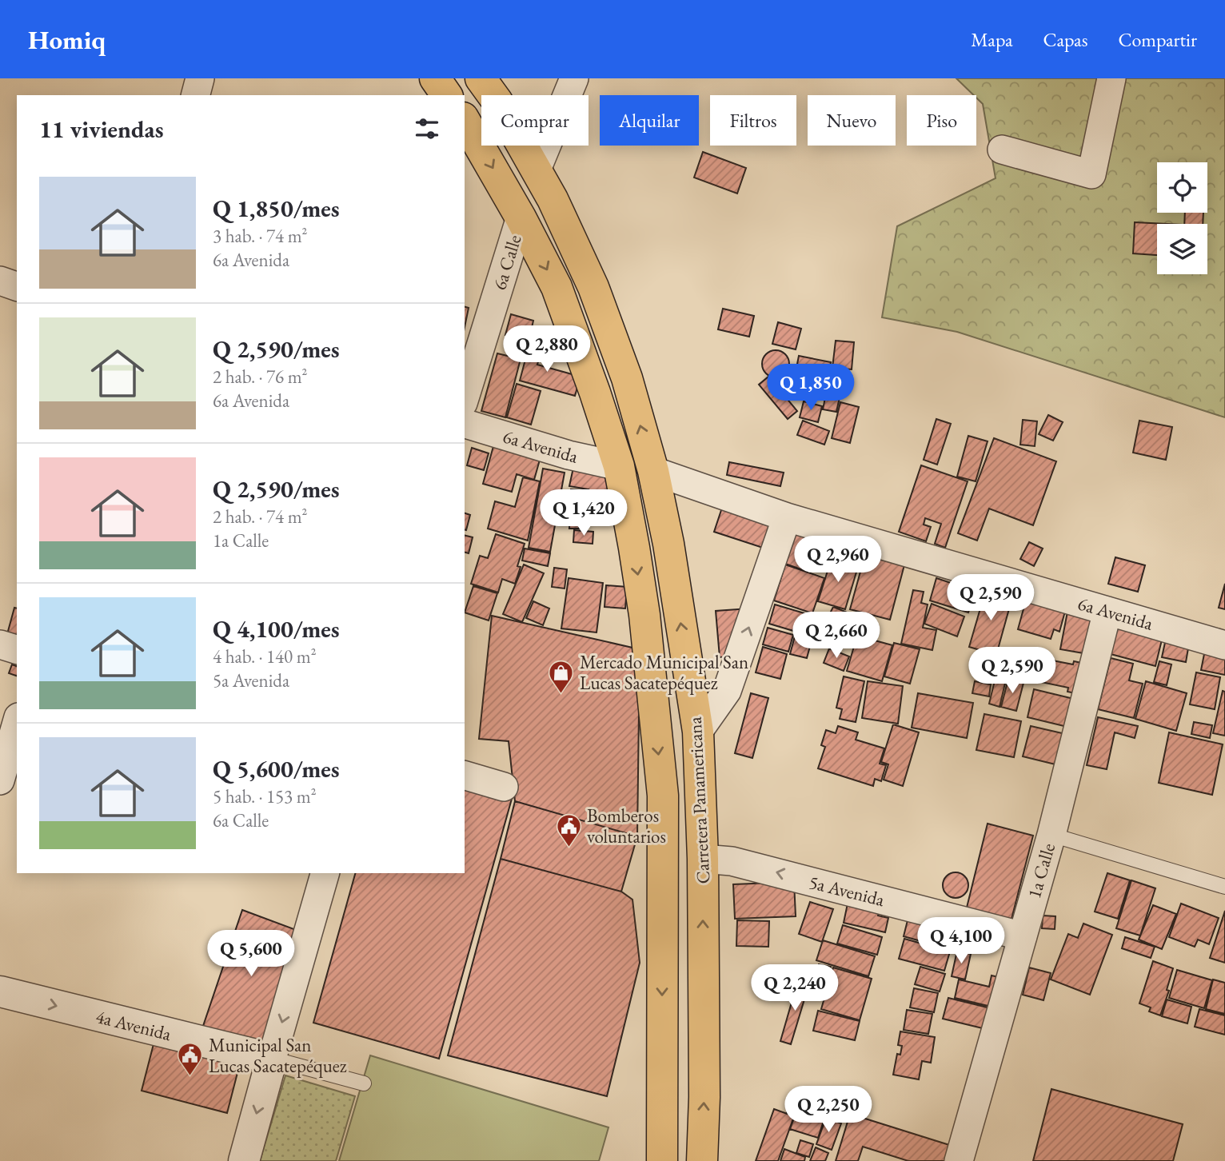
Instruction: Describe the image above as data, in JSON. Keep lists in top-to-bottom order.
{
  "streets": {
    "highway": ["Carretera Panamericana"],
    "street": [
      "6a Calle",
      "6a Avenida",
      "1a Calle",
      "5a Avenida",
      "4a Avenida"
    ]
  },
  "crossings": [
    ["6a Calle", "Carretera Panamericana"],
    ["6a Avenida", "Carretera Panamericana"],
    ["6a Avenida", "1a Calle"],
    ["Carretera Panamericana", "5a Avenida"],
    ["1a Calle", "5a Avenida"]
  ],
  "one_way": ["5a Avenida", "4a Avenida"],
  "places": {
    "shop": ["Mercado Municipal San Lucas Sacatepéquez"],
    "public building": ["Bomberos voluntarios", "Municipal San Lucas Sacatepéquez"]
  },
  "page": {
    "header": "Homiq",
    "nav": ["Mapa", "Capas", "Compartir"],
    "chip": [
      "Comprar",
      "Alquilar",
      "Filtros",
      "Nuevo",
      "Piso"
    ],
    "heading": "11 viviendas",
    "list": [
      {
        "name": "Q 1,850/mes",
        "note": "3 hab. · 74 m² · 6a Avenida"
      },
      {
        "name": "Q 2,590/mes",
        "note": "2 hab. · 76 m² · 6a Avenida"
      },
      {
        "name": "Q 2,590/mes",
        "note": "2 hab. · 74 m² · 1a Calle"
      },
      {
        "name": "Q 4,100/mes",
        "note": "4 hab. · 140 m² · 5a Avenida"
      },
      {
        "name": "Q 5,600/mes",
        "note": "5 hab. · 153 m² · 6a Calle"
      }
    ],
    "price": [
      "Q 2,880",
      "Q 1,850",
      "Q 1,420",
      "Q 2,960",
      "Q 2,590",
      "Q 2,660",
      "Q 2,590",
      "Q 4,100",
      "Q 5,600",
      "Q 2,240",
      "Q 2,250"
    ]
  }
}
